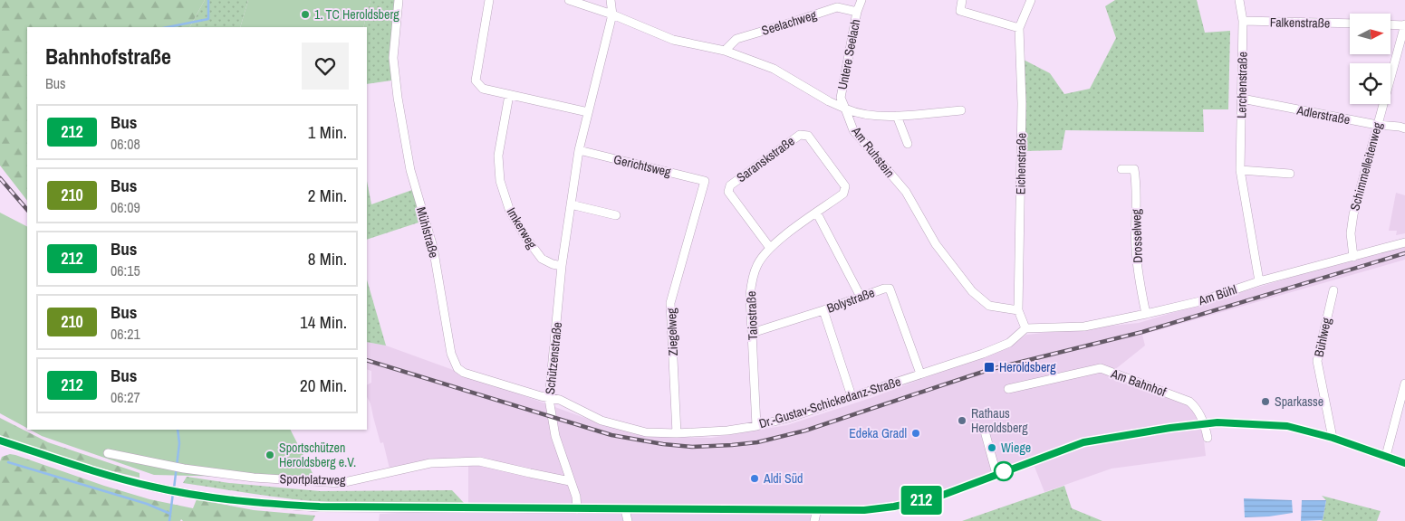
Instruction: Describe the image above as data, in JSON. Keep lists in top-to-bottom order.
{
  "streets": {
    "street": [
      "Seelachweg",
      "Falkenstraße",
      "Untere Seelach",
      "Lerchenstraße",
      "Adlerstraße",
      "Am Ruhstein",
      "Saranskstraße",
      "Eichenstraße",
      "Gerichtsweg",
      "Schimmelleitenweg",
      "Imkerweg",
      "Mühlstraße",
      "Drosselweg",
      "Am Bühl",
      "Bolystraße",
      "Taiostraße",
      "Ziegelweg",
      "Bühlweg",
      "Schützenstraße",
      "Am Bahnhof",
      "Dr.-Gustav-Schickedanz-Straße",
      "Sportplatzweg"
    ]
  },
  "crossings": [
    ["Seelachweg", "Untere Seelach"],
    ["Falkenstraße", "Lerchenstraße"],
    ["Untere Seelach", "Am Ruhstein"],
    ["Lerchenstraße", "Adlerstraße"],
    ["Lerchenstraße", "Am Bühl"],
    ["Adlerstraße", "Schimmelleitenweg"],
    ["Am Ruhstein", "Eichenstraße"],
    ["Saranskstraße", "Taiostraße"],
    ["Eichenstraße", "Am Bühl"],
    ["Eichenstraße", "Dr.-Gustav-Schickedanz-Straße"],
    ["Gerichtsweg", "Ziegelweg"],
    ["Gerichtsweg", "Schützenstraße"],
    ["Schimmelleitenweg", "Am Bühl"],
    ["Imkerweg", "Schützenstraße"],
    ["Mühlstraße", "Schützenstraße"],
    ["Mühlstraße", "Dr.-Gustav-Schickedanz-Straße"],
    ["Drosselweg", "Am Bühl"],
    ["Am Bühl", "Dr.-Gustav-Schickedanz-Straße"],
    ["Bolystraße", "Taiostraße"],
    ["Bolystraße", "Dr.-Gustav-Schickedanz-Straße"],
    ["Taiostraße", "Dr.-Gustav-Schickedanz-Straße"],
    ["Ziegelweg", "Dr.-Gustav-Schickedanz-Straße"],
    ["Schützenstraße", "Dr.-Gustav-Schickedanz-Straße"],
    ["Schützenstraße", "Sportplatzweg"]
  ],
  "places": {
    "other": [
      "1. TC Heroldsberg",
      "Sparkasse",
      "Rathaus Heroldsberg",
      "Edeka Gradl",
      "Wiege",
      "Sportschützen Heroldsberg e.V.",
      "Aldi Süd"
    ],
    "transit": ["Heroldsberg"]
  },
  "lines": ["bus line 212"],
  "north": "right",
  "page": {
    "on_map": "212",
    "heading": ["Bahnhofstraße", "Bus"],
    "list": [
      {
        "mark": "212",
        "name": "Bus",
        "note": "06:08",
        "value": "1 Min."
      },
      {
        "mark": "210",
        "name": "Bus",
        "note": "06:09",
        "value": "2 Min."
      },
      {
        "mark": "212",
        "name": "Bus",
        "note": "06:15",
        "value": "8 Min."
      },
      {
        "mark": "210",
        "name": "Bus",
        "note": "06:21",
        "value": "14 Min."
      },
      {
        "mark": "212",
        "name": "Bus",
        "note": "06:27",
        "value": "20 Min."
      }
    ]
  }
}
